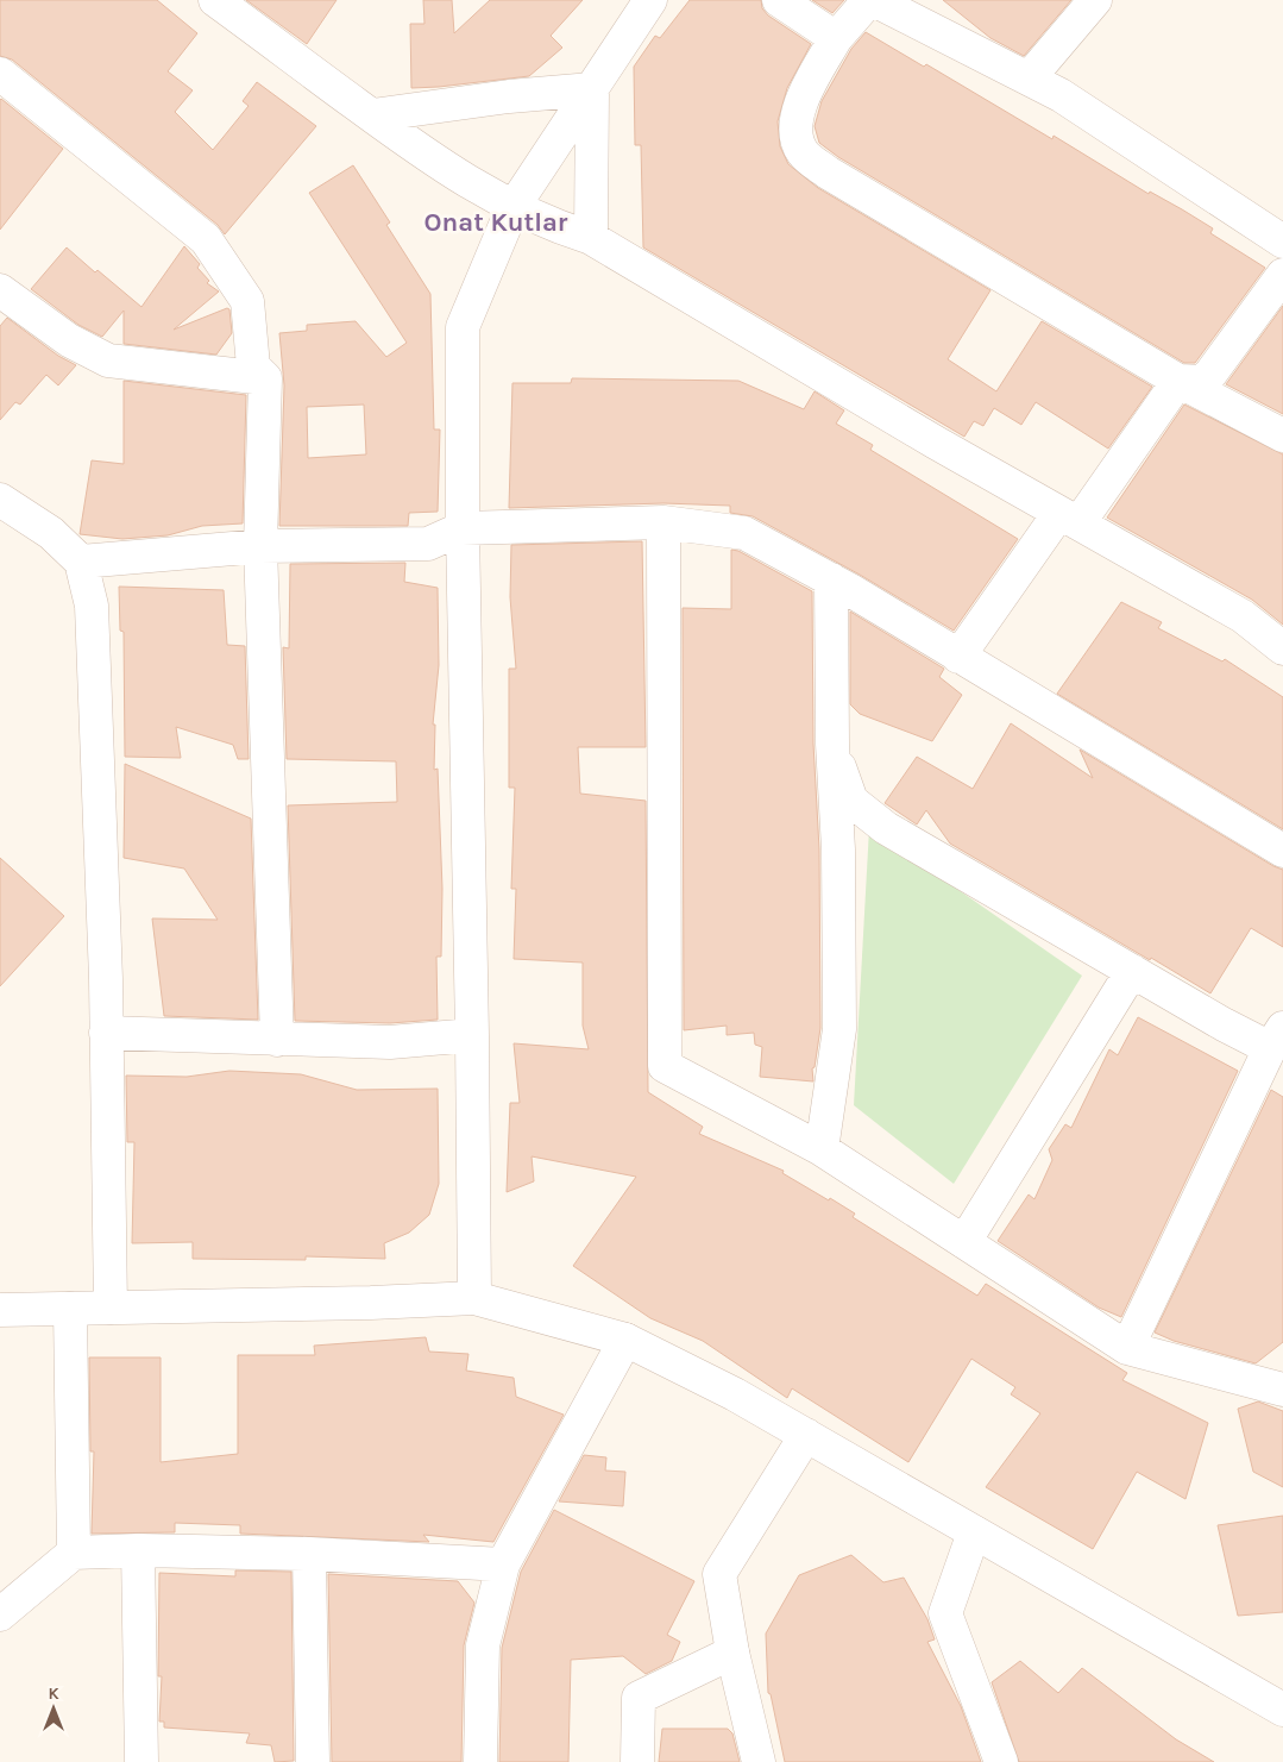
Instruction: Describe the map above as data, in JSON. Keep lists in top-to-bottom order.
{
  "districts": ["Onat Kutlar"],
  "north": "top"
}
